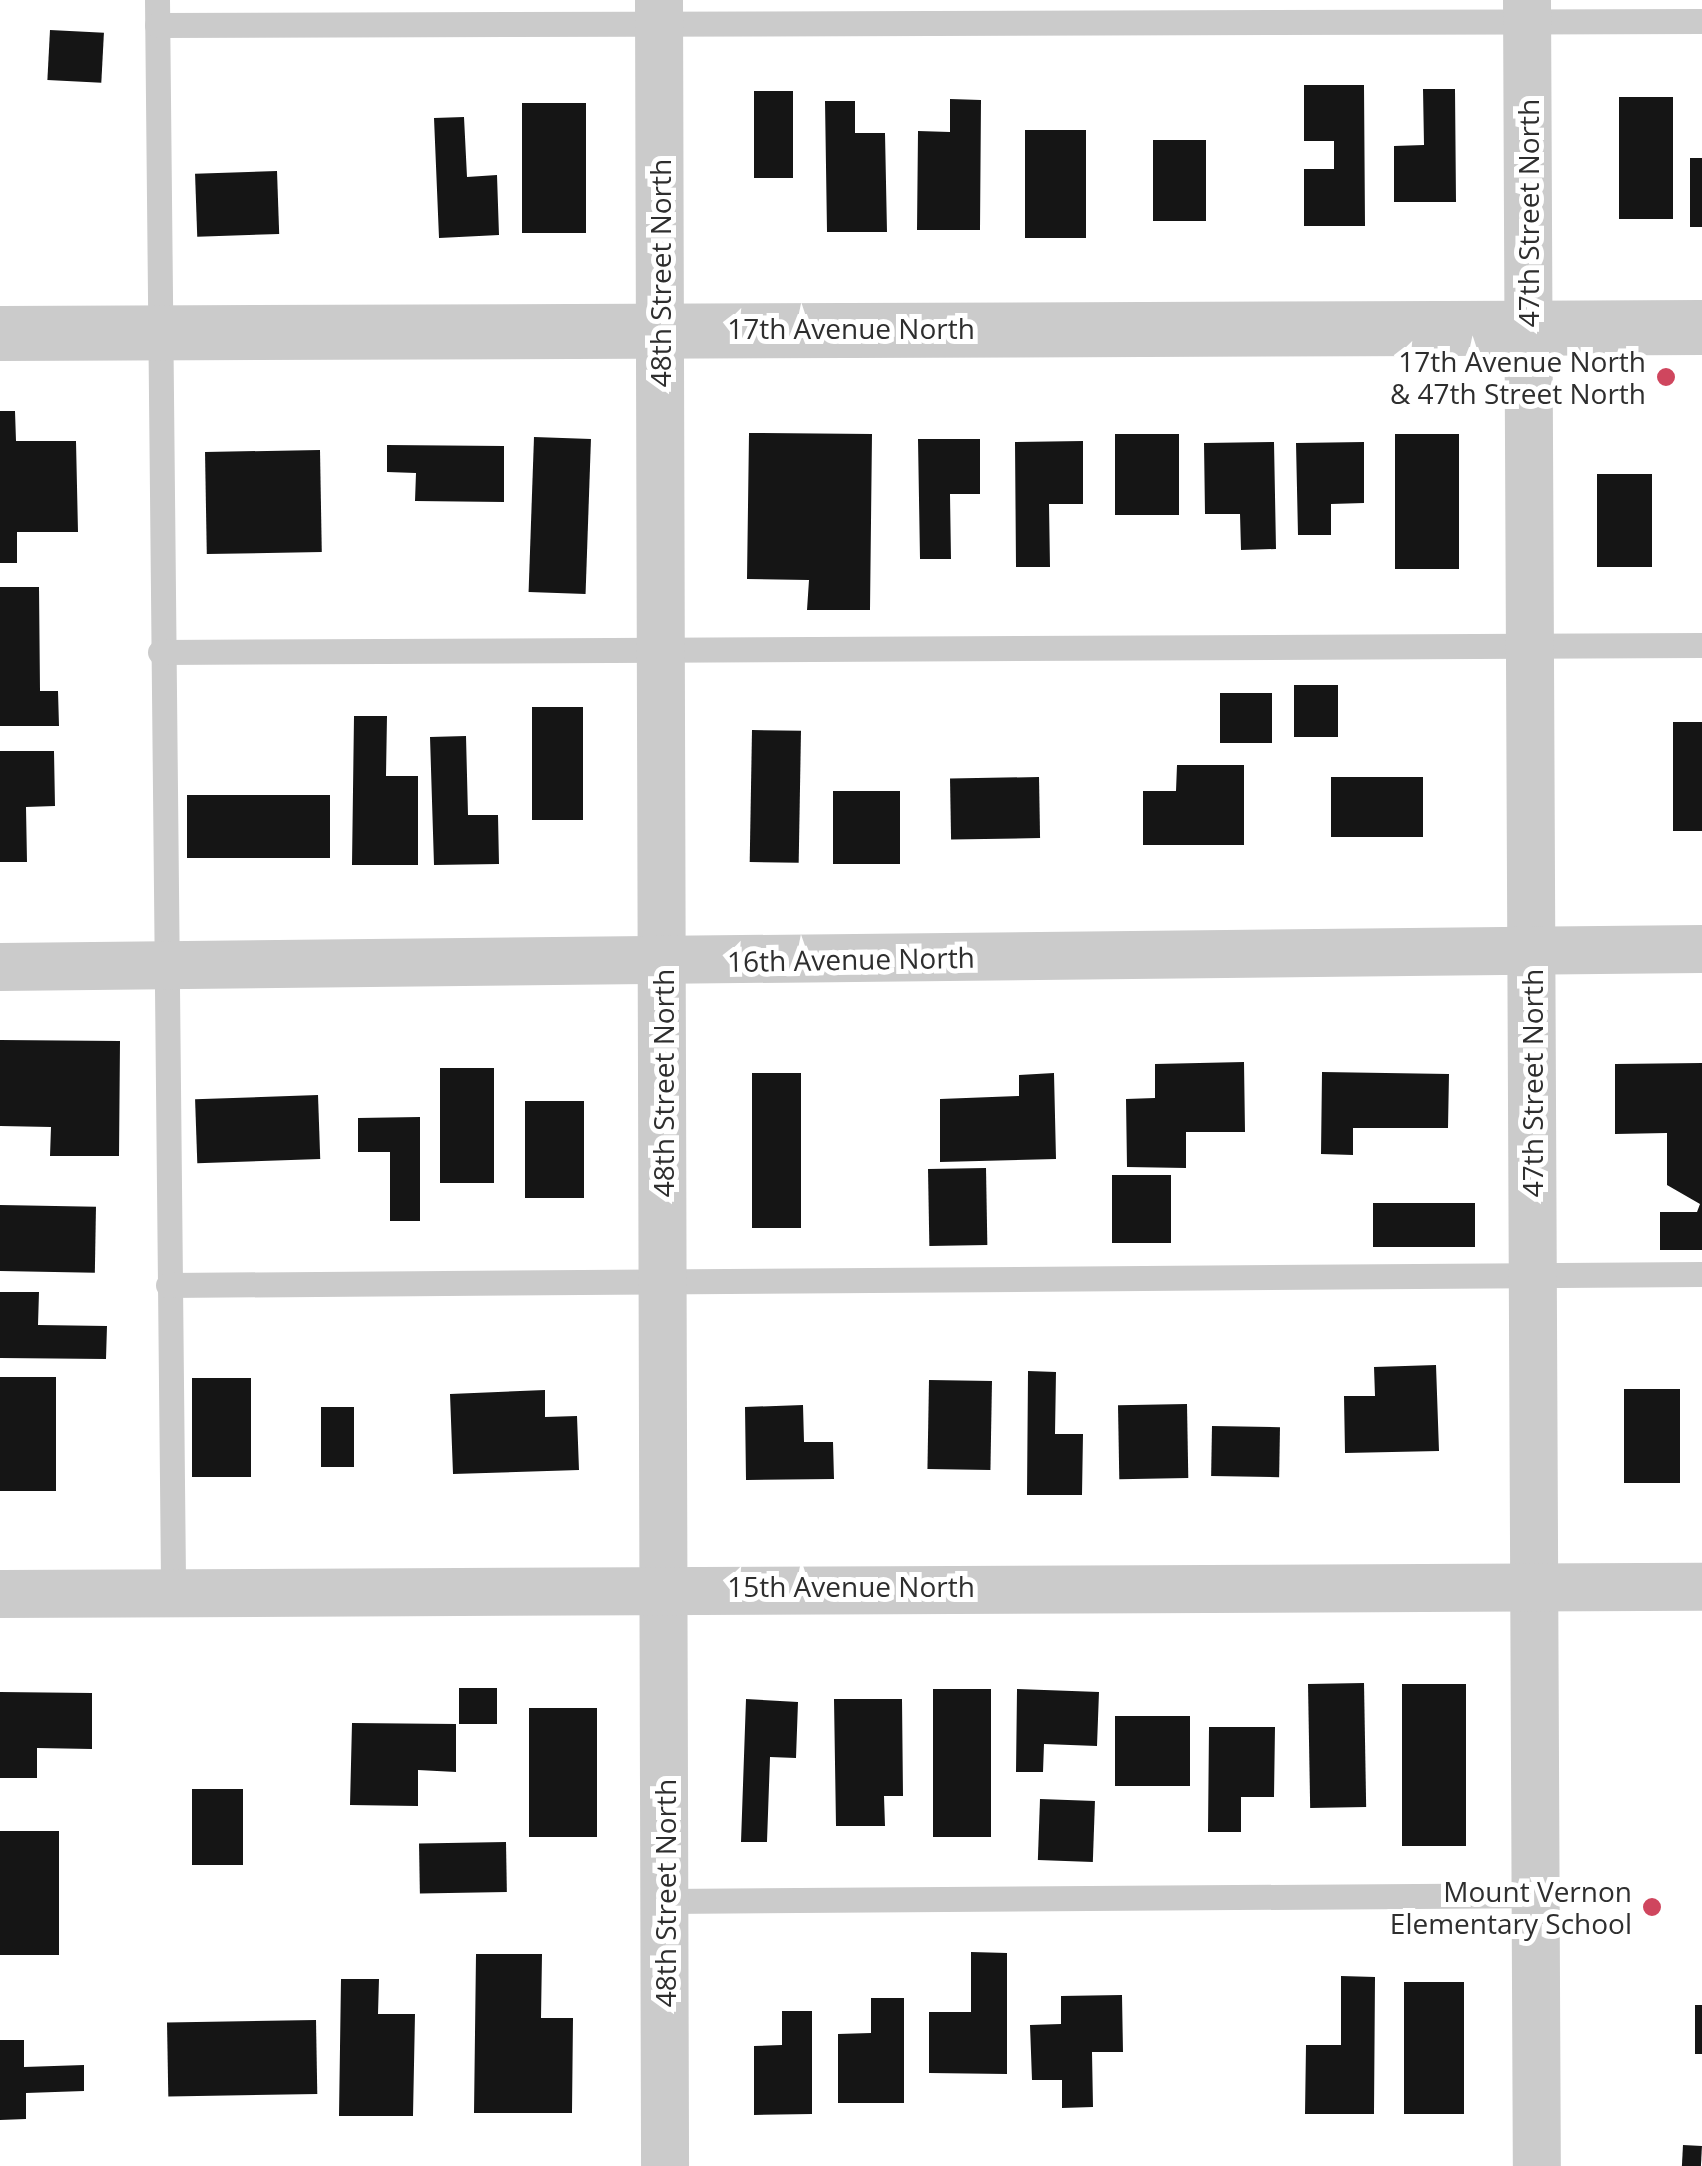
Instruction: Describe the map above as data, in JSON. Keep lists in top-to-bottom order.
{
  "streets": {
    "street": [
      "47th Street North",
      "48th Street North",
      "17th Avenue North",
      "16th Avenue North",
      "15th Avenue North"
    ]
  },
  "crossings": [
    ["47th Street North", "17th Avenue North"],
    ["47th Street North", "16th Avenue North"],
    ["47th Street North", "15th Avenue North"],
    ["48th Street North", "17th Avenue North"],
    ["48th Street North", "16th Avenue North"],
    ["48th Street North", "15th Avenue North"]
  ],
  "places": ["17th Avenue North & 47th Street North", "Mount Vernon Elementary School"]
}
